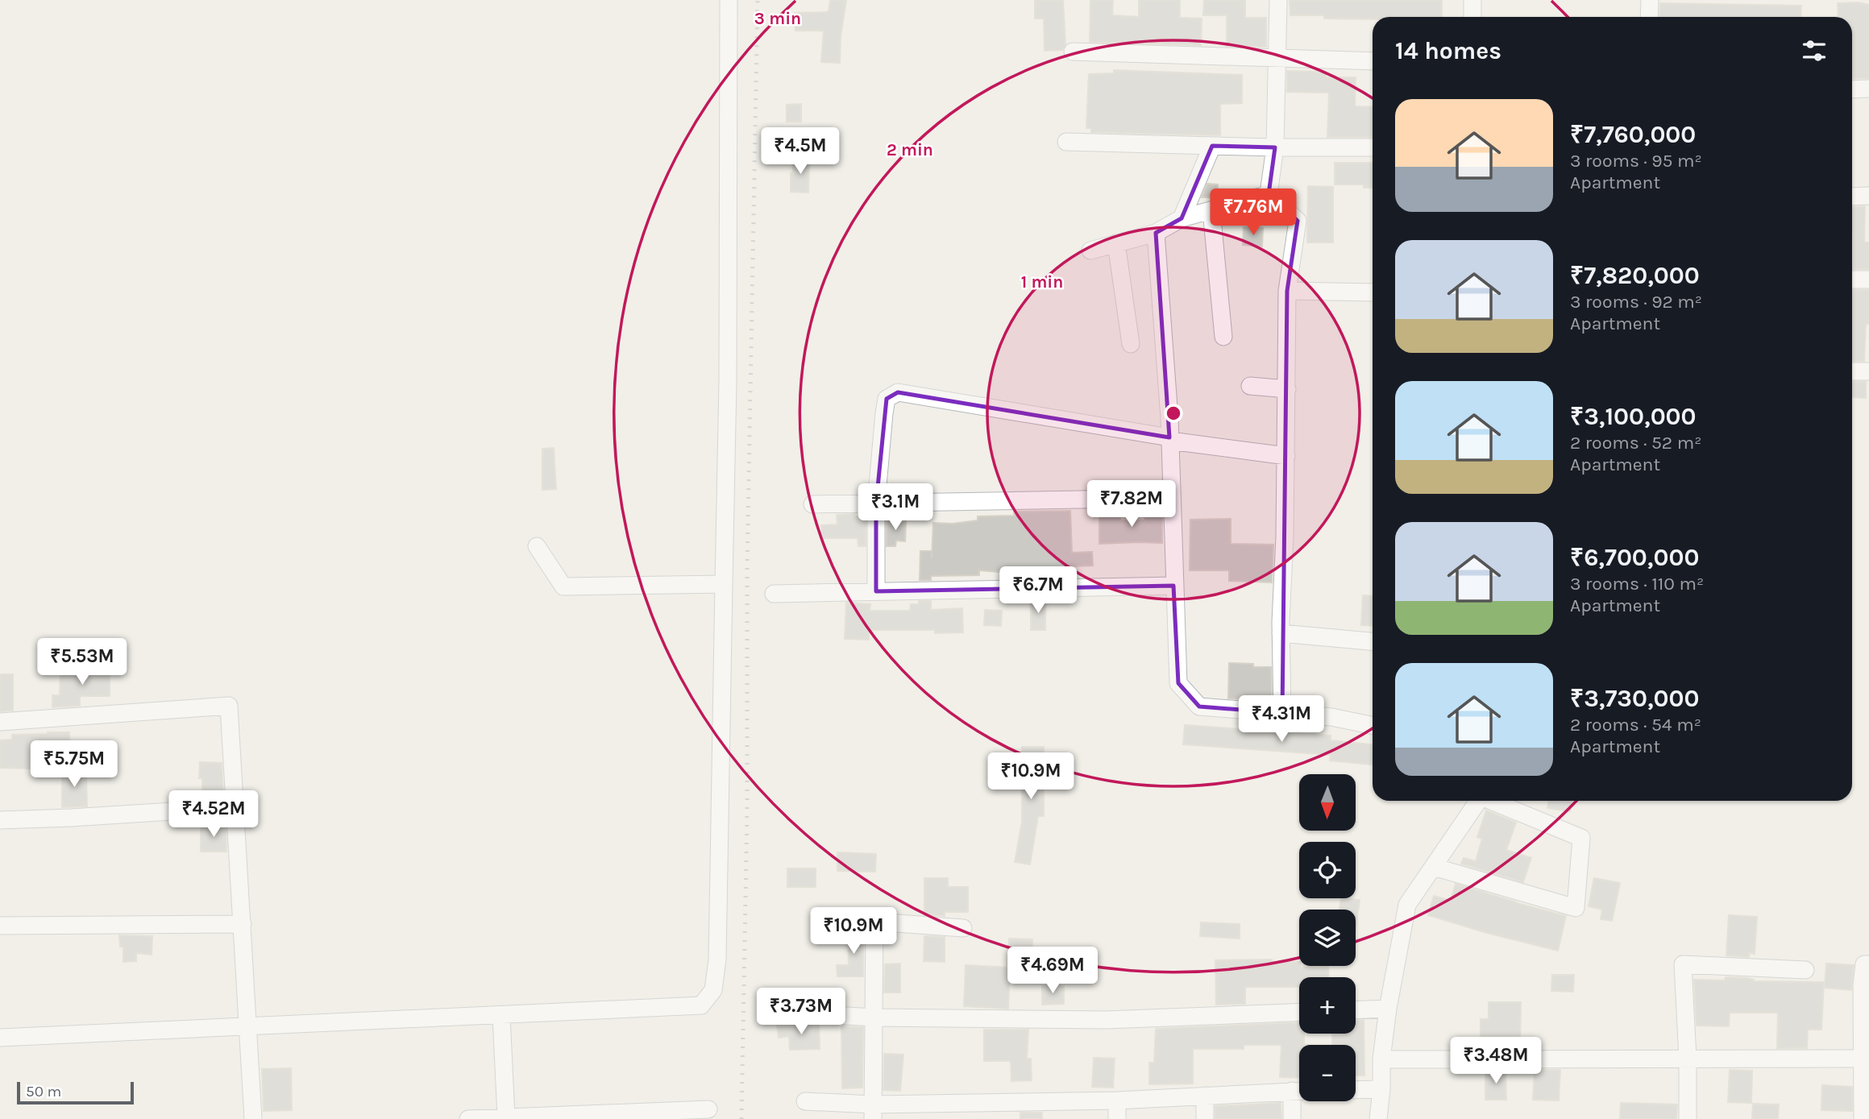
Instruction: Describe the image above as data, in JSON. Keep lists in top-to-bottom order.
{
  "scale_bar": "50 m",
  "north": "bottom",
  "page": {
    "heading": "14 homes",
    "list": [
      {
        "name": "₹7,760,000",
        "note": "3 rooms · 95 m² · Apartment"
      },
      {
        "name": "₹7,820,000",
        "note": "3 rooms · 92 m² · Apartment"
      },
      {
        "name": "₹3,100,000",
        "note": "2 rooms · 52 m² · Apartment"
      },
      {
        "name": "₹6,700,000",
        "note": "3 rooms · 110 m² · Apartment"
      },
      {
        "name": "₹3,730,000",
        "note": "2 rooms · 54 m² · Apartment"
      }
    ],
    "price": [
      "₹4.5M",
      "₹7.76M",
      "₹7.82M",
      "₹3.1M",
      "₹6.7M",
      "₹5.53M",
      "₹4.31M",
      "₹5.75M",
      "₹10.9M",
      "₹4.52M",
      "₹10.9M",
      "₹4.69M",
      "₹3.73M",
      "₹3.48M"
    ],
    "map_buttons": ["+", "−"],
    "scale": "50 m"
  },
  "rings": ["3 min", "2 min", "1 min"]
}
